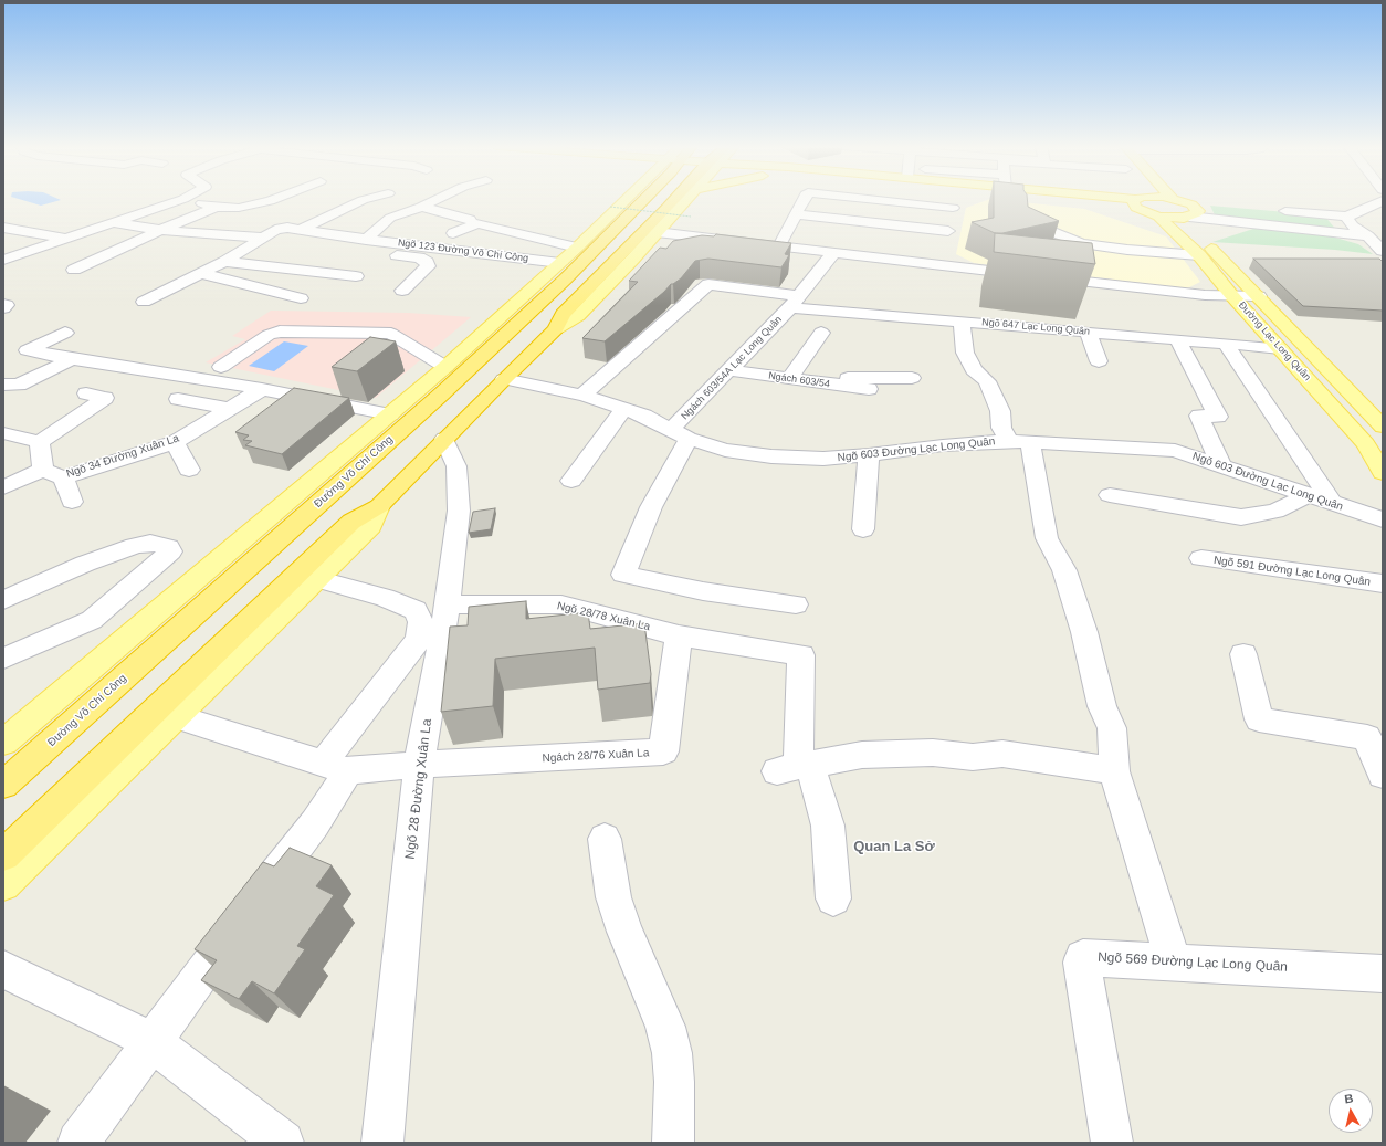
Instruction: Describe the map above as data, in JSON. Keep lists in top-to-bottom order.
{
  "streets": {
    "highway": ["Đường Võ Chí Công"],
    "main road": ["Đường Lạc Long Quân"],
    "street": [
      "Ngõ 123 Đường Võ Chí Công",
      "Ngõ 647 Lạc Long Quân",
      "Ngách 603/54A Lạc Long Quân",
      "Ngách 603/54",
      "Ngõ 603 Đường Lạc Long Quân",
      "Ngõ 34 Đường Xuân La",
      "Ngõ 591 Đường Lạc Long Quân",
      "Ngõ 28/78 Xuân La",
      "Ngách 28/76 Xuân La",
      "Ngõ 28 Đường Xuân La",
      "Ngõ 569 Đường Lạc Long Quân"
    ]
  },
  "crossings": [
    ["Ngõ 123 Đường Võ Chí Công", "Đường Võ Chí Công"],
    ["Ngõ 647 Lạc Long Quân", "Đường Lạc Long Quân"],
    ["Ngõ 647 Lạc Long Quân", "Ngách 603/54A Lạc Long Quân"],
    ["Ngõ 647 Lạc Long Quân", "Ngõ 603 Đường Lạc Long Quân"],
    ["Ngách 603/54A Lạc Long Quân", "Ngách 603/54"],
    ["Ngách 603/54A Lạc Long Quân", "Ngõ 603 Đường Lạc Long Quân"],
    ["Ngõ 28/78 Xuân La", "Ngách 28/76 Xuân La"],
    ["Ngõ 28/78 Xuân La", "Ngõ 28 Đường Xuân La"],
    ["Ngách 28/76 Xuân La", "Ngõ 28 Đường Xuân La"]
  ],
  "districts": ["Quan La Sở"],
  "north": "top"
}
